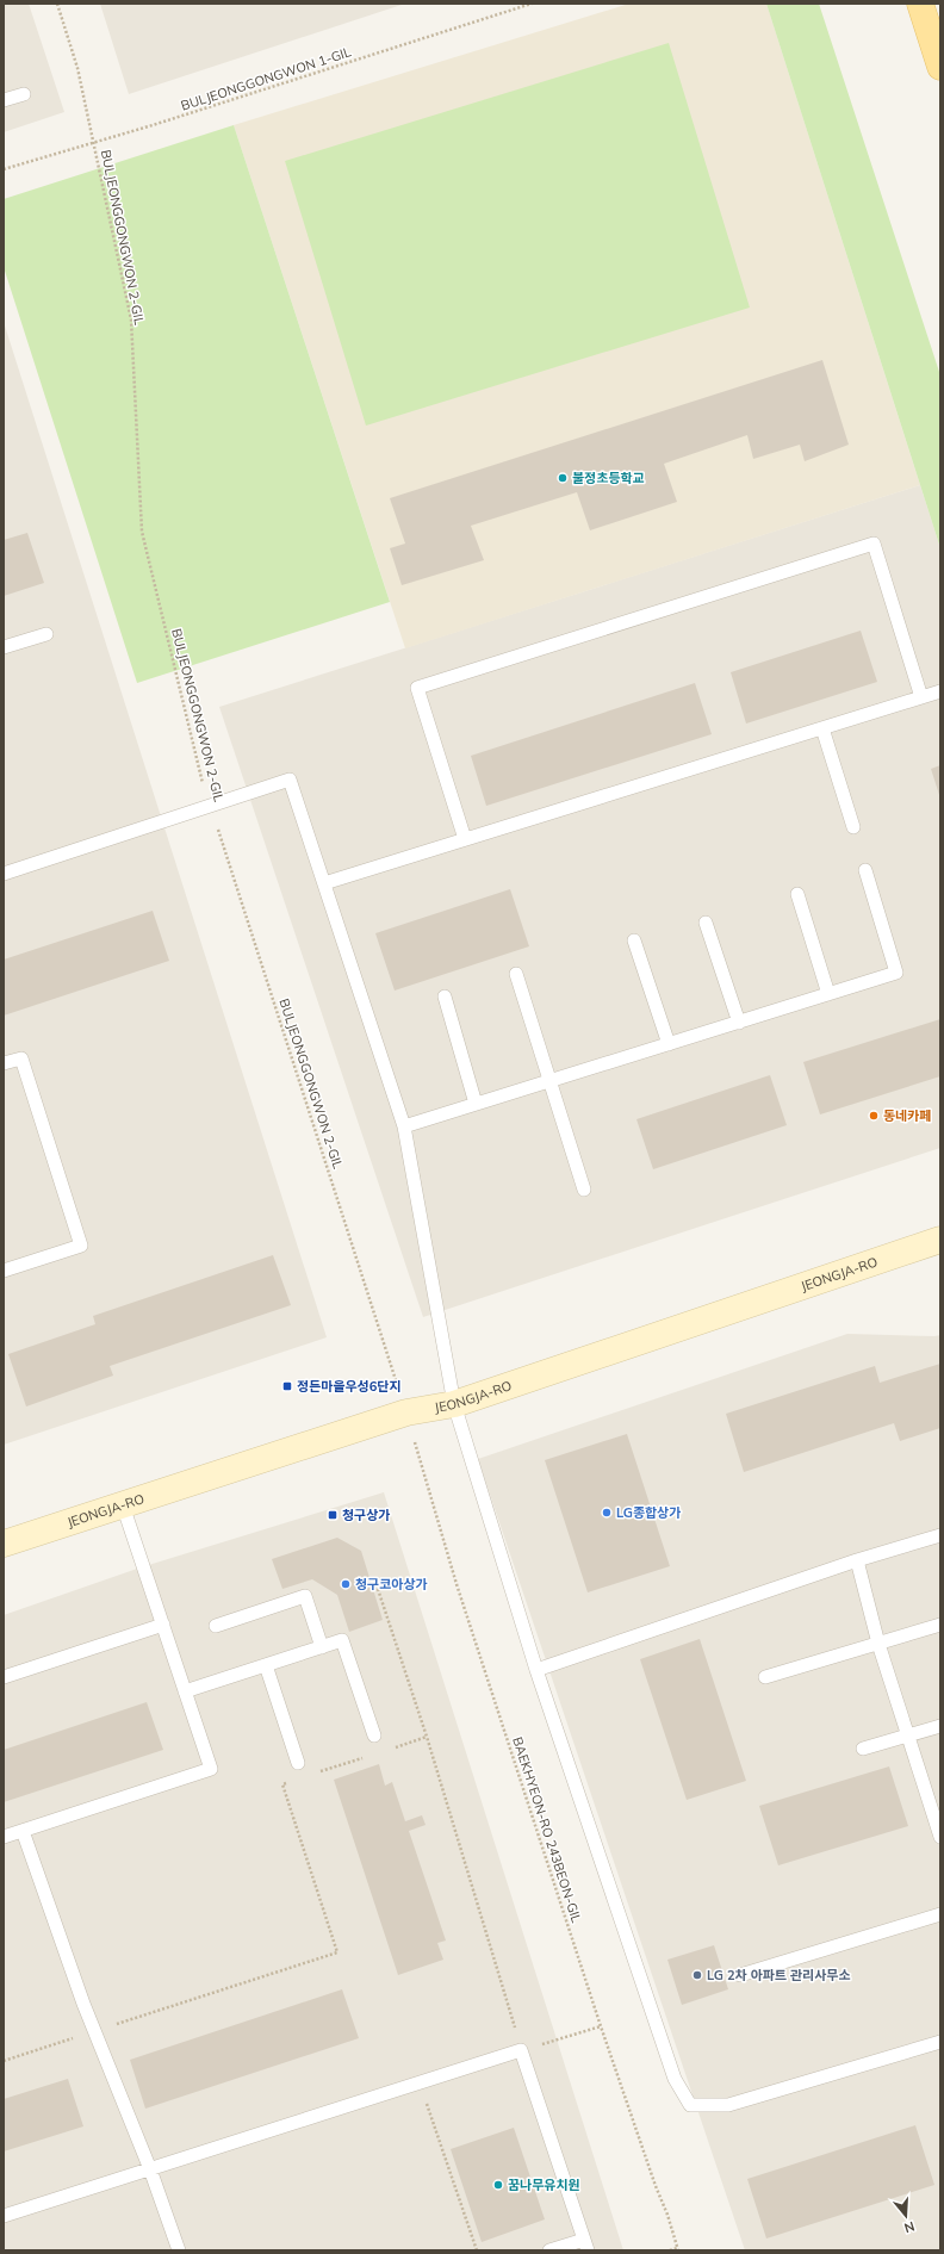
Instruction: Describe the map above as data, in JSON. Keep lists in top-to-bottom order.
{
  "streets": {
    "street": ["JEONGJA-RO"],
    "path": ["BULJEONGGONGWON 1-GIL", "BULJEONGGONGWON 2-GIL", "BAEKHYEON-RO 243BEON-GIL"]
  },
  "crossings": [
    ["BULJEONGGONGWON 2-GIL", "JEONGJA-RO"],
    ["BULJEONGGONGWON 2-GIL", "BAEKHYEON-RO 243BEON-GIL"],
    ["JEONGJA-RO", "BAEKHYEON-RO 243BEON-GIL"]
  ],
  "places": {
    "other": [
      "불정초등학교",
      "동네카페",
      "LG종합상가",
      "청구코아상가",
      "LG 2차 아파트 관리사무소",
      "꿈나무유치원"
    ],
    "transit": ["정든마을우성6단지", "청구상가"]
  },
  "north": "bottom"
}
